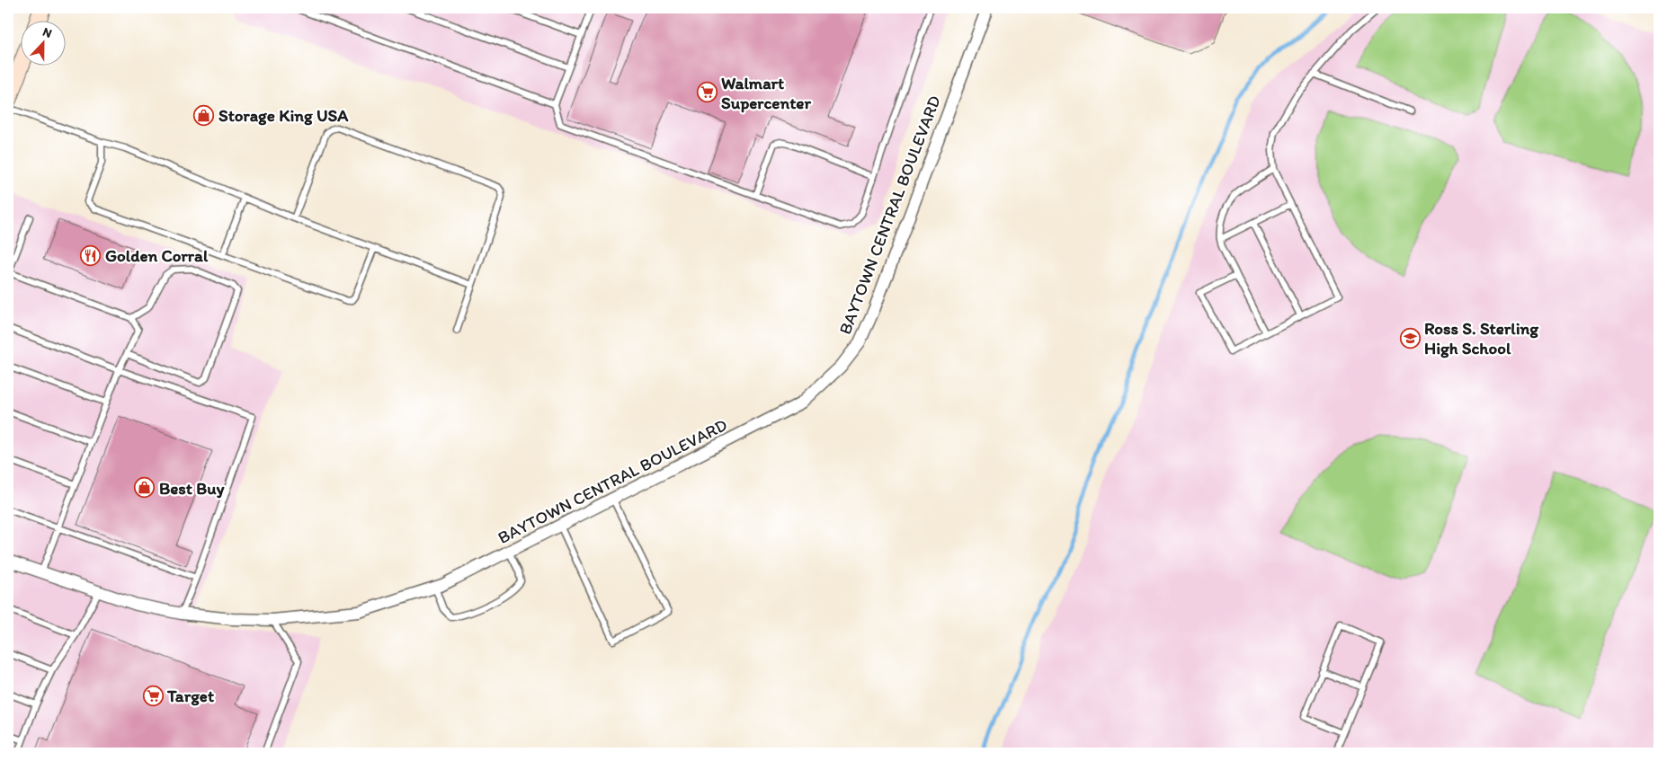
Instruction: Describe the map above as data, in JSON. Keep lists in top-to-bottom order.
{
  "streets": {
    "street": ["BAYTOWN CENTRAL BOULEVARD"]
  },
  "places": {
    "supermarket": ["Walmart Supercenter", "Target"],
    "shop": ["Storage King USA", "Best Buy"],
    "restaurant": ["Golden Corral"],
    "school or university": ["Ross S. Sterling High School"]
  },
  "north": "top"
}
